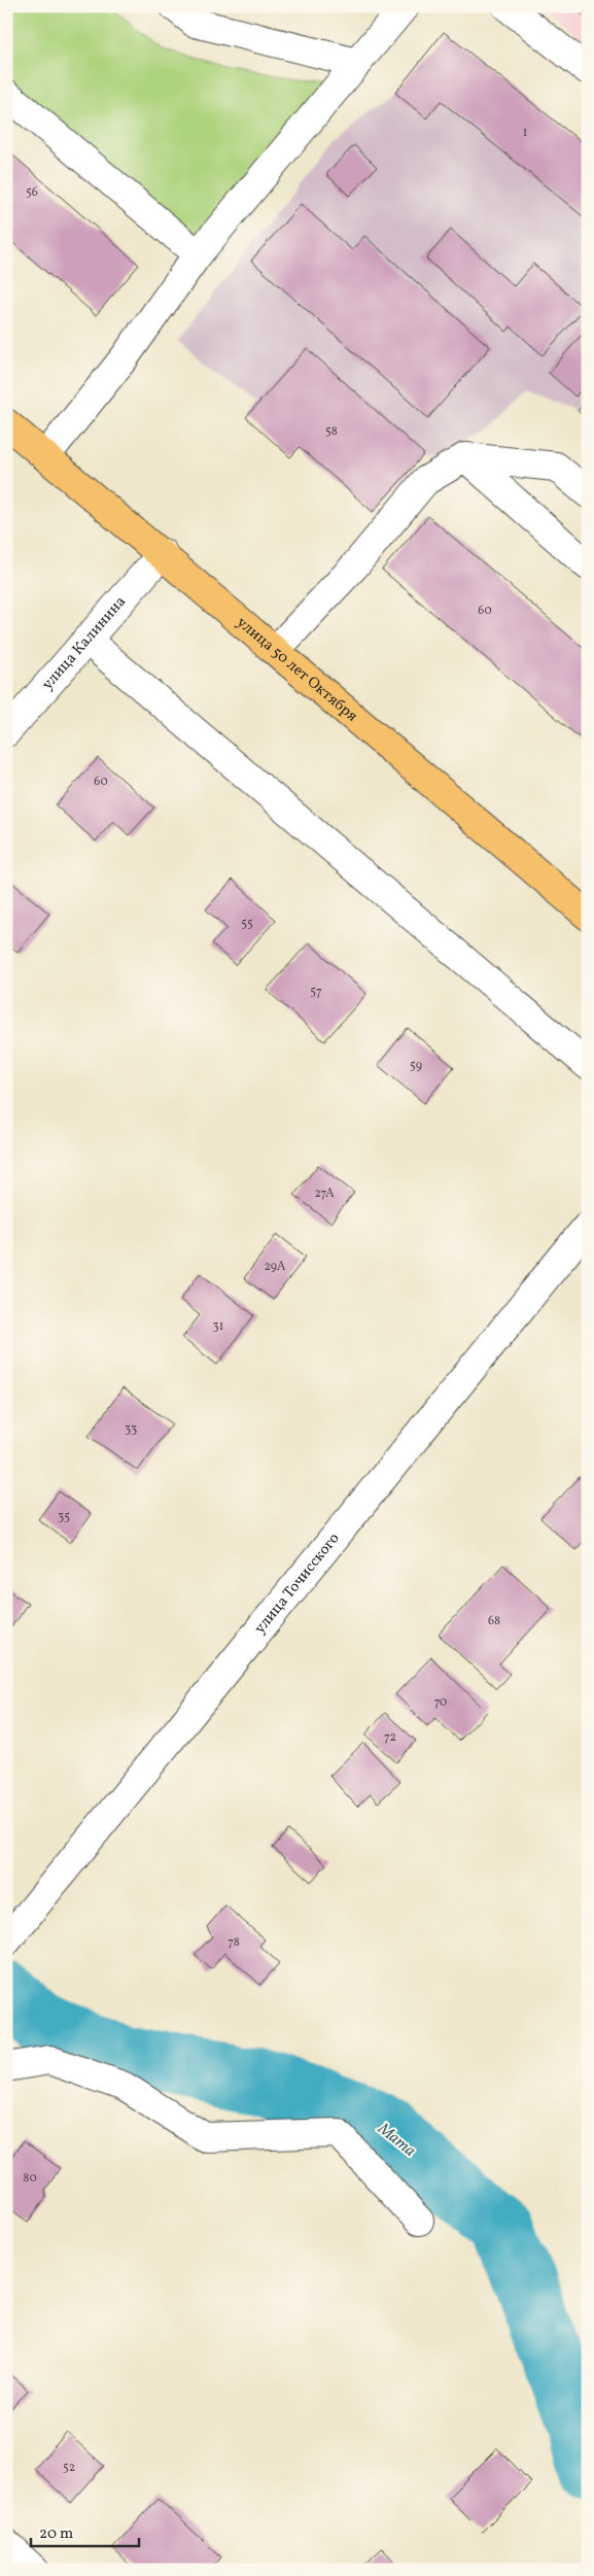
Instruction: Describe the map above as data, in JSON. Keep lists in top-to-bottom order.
{
  "streets": {
    "main road": ["улица 50 лет Октября"],
    "street": ["улица Калинина", "улица Точисского"]
  },
  "crossings": [
    ["улица Калинина", "улица 50 лет Октября"]
  ],
  "water": ["Мата"],
  "house_numbers": [
    "1",
    "56",
    "58",
    "60",
    "60",
    "55",
    "57",
    "59",
    "27А",
    "29А",
    "31",
    "33",
    "35",
    "68",
    "70",
    "72",
    "78",
    "80",
    "52"
  ],
  "scale_bar": "20 m"
}
